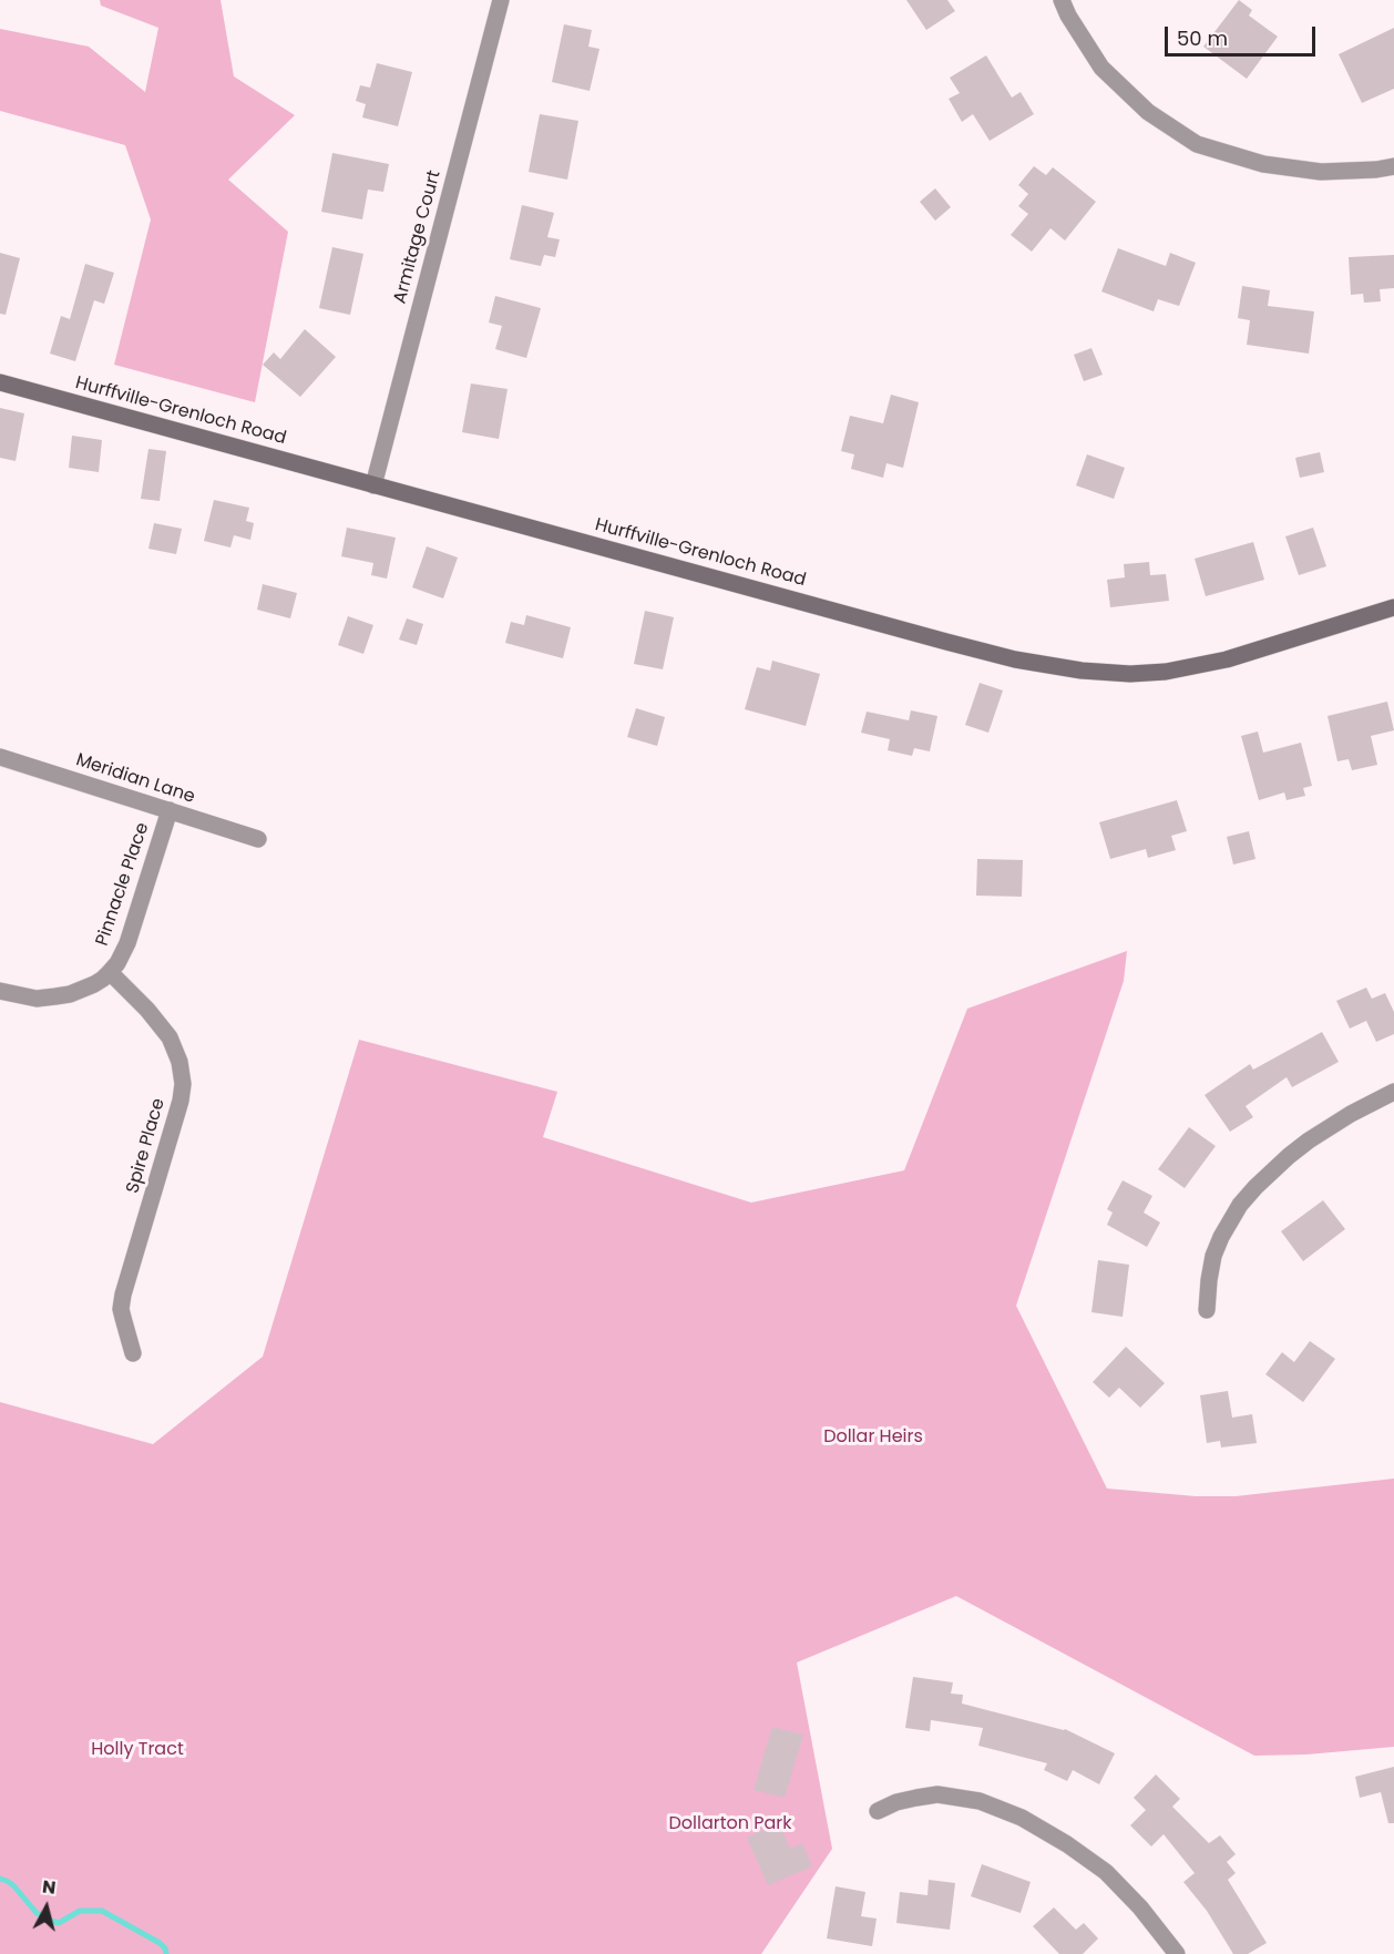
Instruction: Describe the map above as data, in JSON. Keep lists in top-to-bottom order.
{
  "streets": {
    "main road": ["Hurffville-Grenloch Road"],
    "street": [
      "Armitage Court",
      "Meridian Lane",
      "Pinnacle Place",
      "Spire Place"
    ]
  },
  "crossings": [
    ["Armitage Court", "Hurffville-Grenloch Road"],
    ["Meridian Lane", "Pinnacle Place"],
    ["Pinnacle Place", "Spire Place"]
  ],
  "parks": ["Dollar Heirs", "Holly Tract", "Dollarton Park"],
  "scale_bar": "50 m",
  "north": "top"
}
